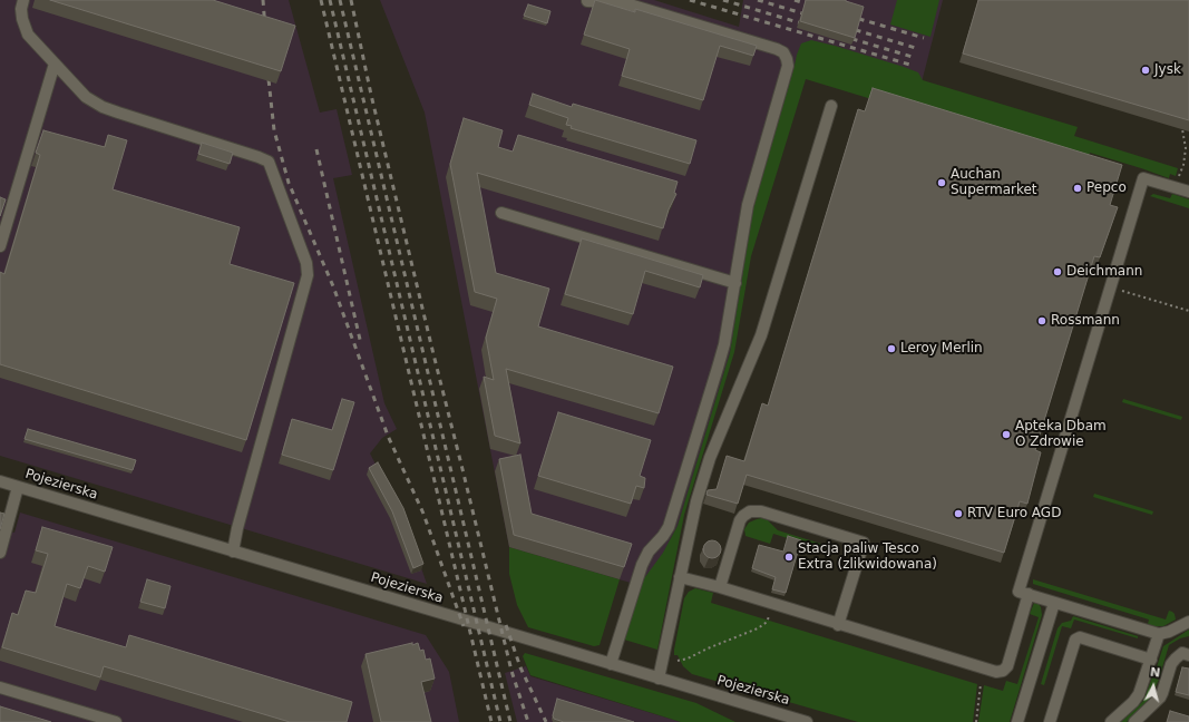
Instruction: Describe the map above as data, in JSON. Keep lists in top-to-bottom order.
{
  "streets": {
    "street": ["Pojezierska"]
  },
  "places": [
    "Jysk",
    "Auchan Supermarket",
    "Pepco",
    "Deichmann",
    "Rossmann",
    "Leroy Merlin",
    "Apteka Dbam O Zdrowie",
    "RTV Euro AGD",
    "Stacja paliw Tesco Extra (zlikwidowana)"
  ],
  "north": "top"
}
